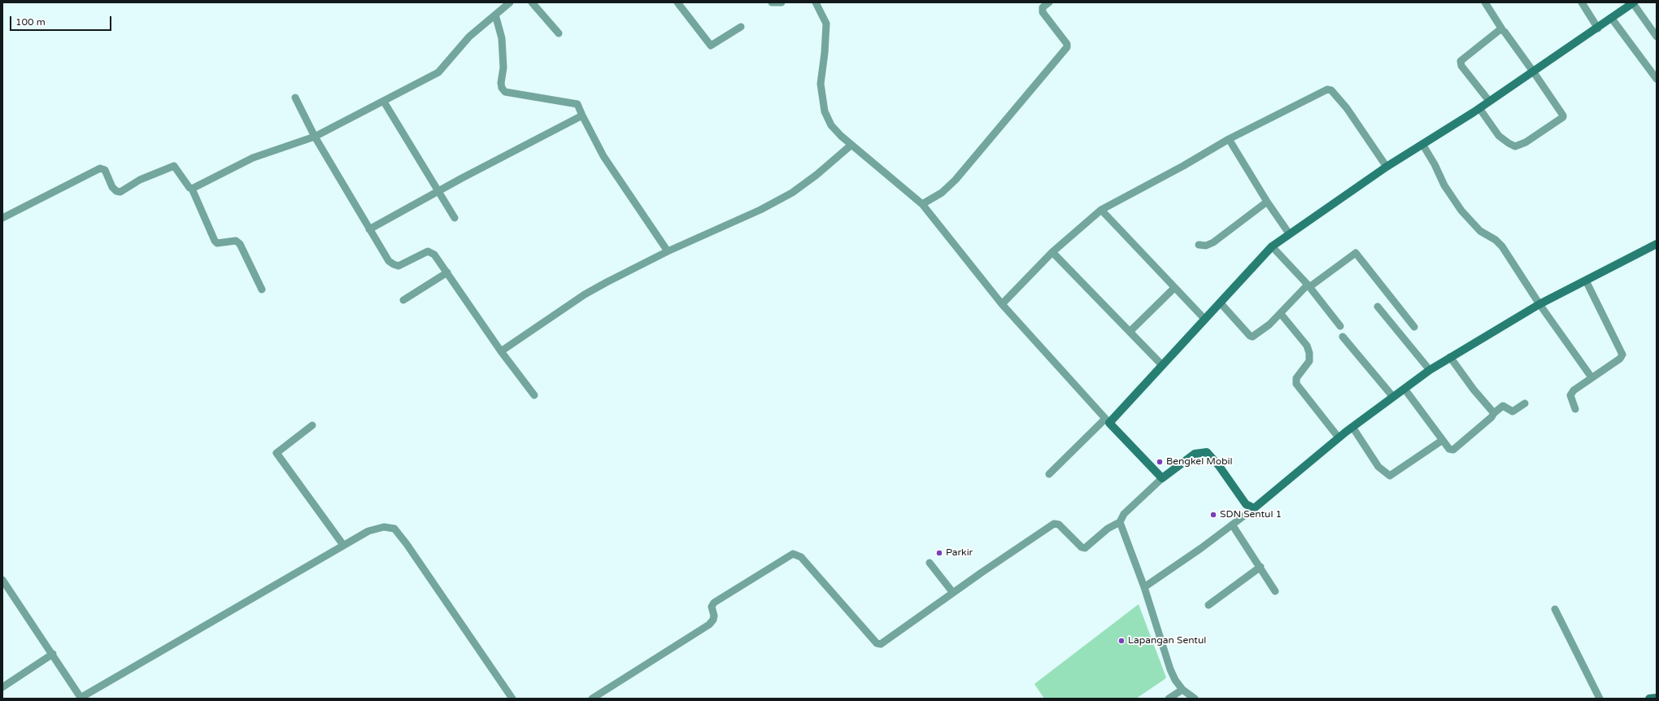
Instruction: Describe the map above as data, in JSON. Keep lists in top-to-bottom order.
{
  "places": [
    "Bengkel Mobil",
    "SDN Sentul 1",
    "Parkir",
    "Lapangan Sentul"
  ],
  "scale_bar": "100 m"
}
